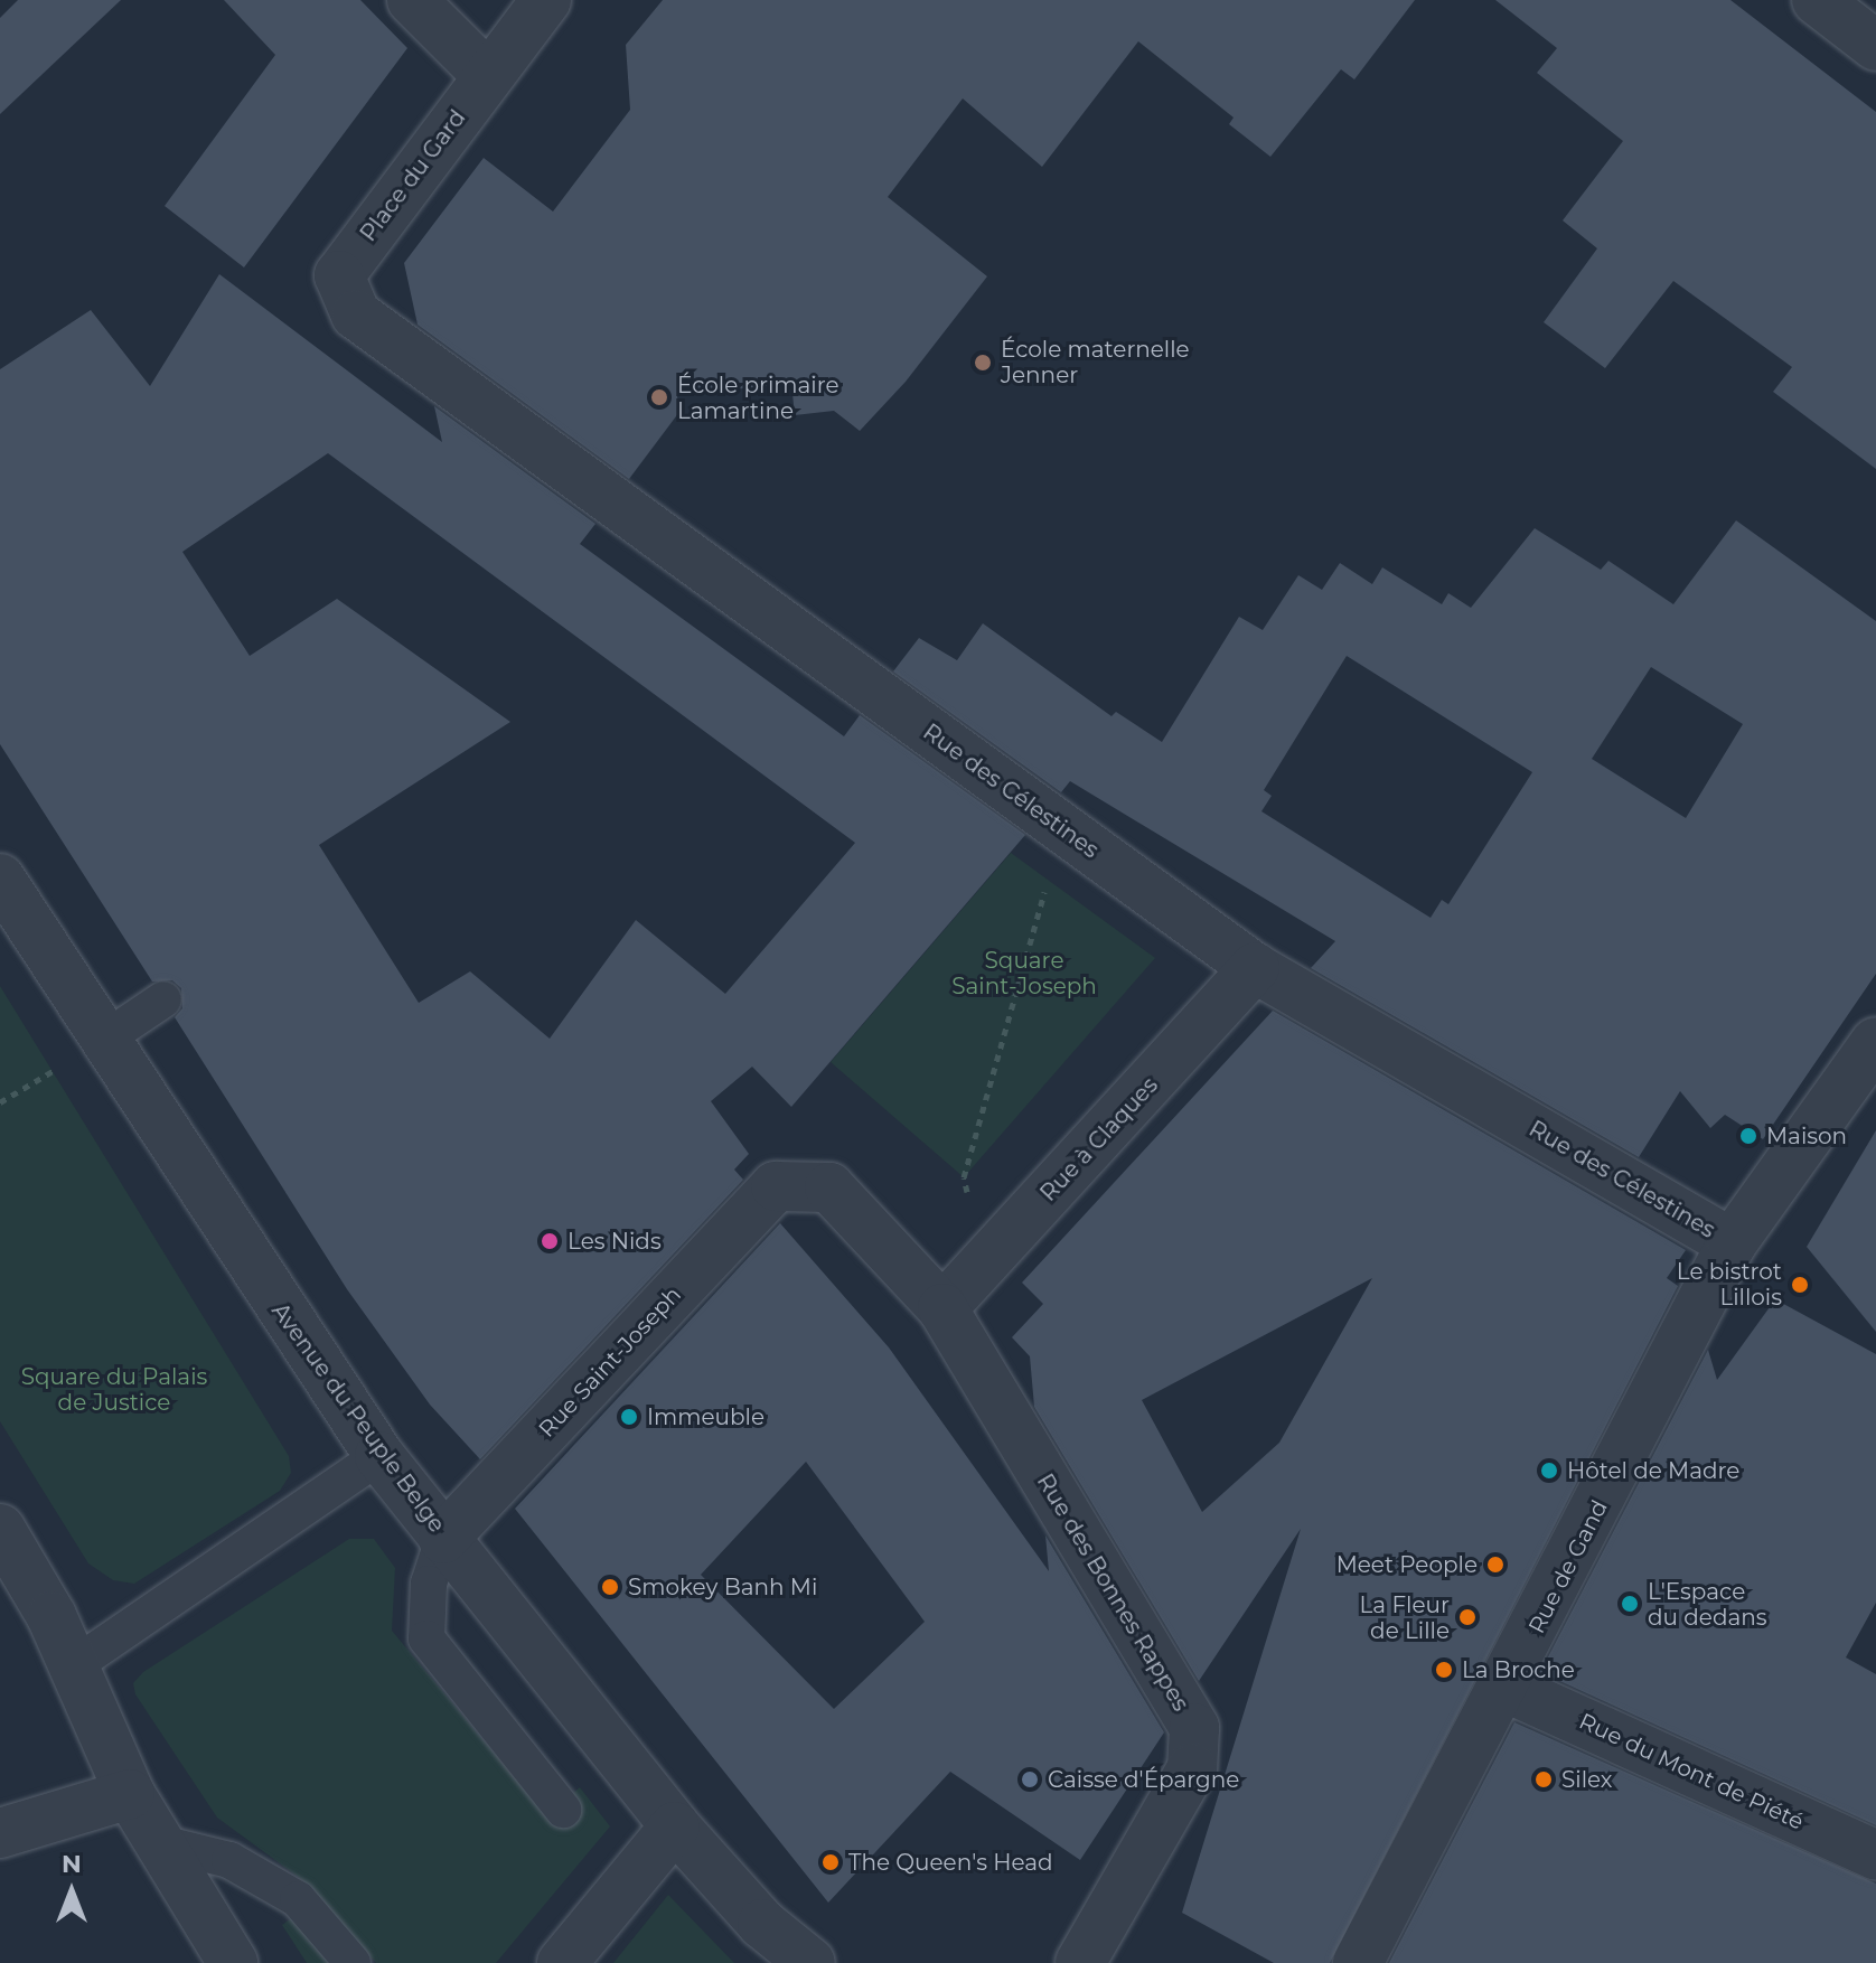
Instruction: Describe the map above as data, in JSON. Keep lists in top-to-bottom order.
{
  "streets": {
    "street": [
      "Place du Gard",
      "Rue des Célestines",
      "Rue à Claques",
      "Rue Saint-Joseph",
      "Avenue du Peuple Belge",
      "Rue de Gand",
      "Rue des Bonnes Rappes",
      "Rue du Mont de Piété"
    ]
  },
  "crossings": [
    ["Place du Gard", "Rue des Célestines"],
    ["Rue des Célestines", "Rue à Claques"],
    ["Rue des Célestines", "Rue de Gand"],
    ["Rue à Claques", "Rue des Bonnes Rappes"],
    ["Rue Saint-Joseph", "Avenue du Peuple Belge"],
    ["Rue Saint-Joseph", "Rue des Bonnes Rappes"],
    ["Rue de Gand", "Rue du Mont de Piété"]
  ],
  "parks": ["Square Saint-Joseph", "Square du Palais de Justice"],
  "places": [
    "École maternelle Jenner",
    "École primaire Lamartine",
    "Maison",
    "Les Nids",
    "Le bistrot Lillois",
    "Immeuble",
    "Hôtel de Madre",
    "Meet People",
    "Smokey Banh Mi",
    "L'Espace du dedans",
    "La Fleur de Lille",
    "La Broche",
    "Caisse d'Épargne",
    "Silex",
    "The Queen's Head"
  ],
  "north": "top"
}
